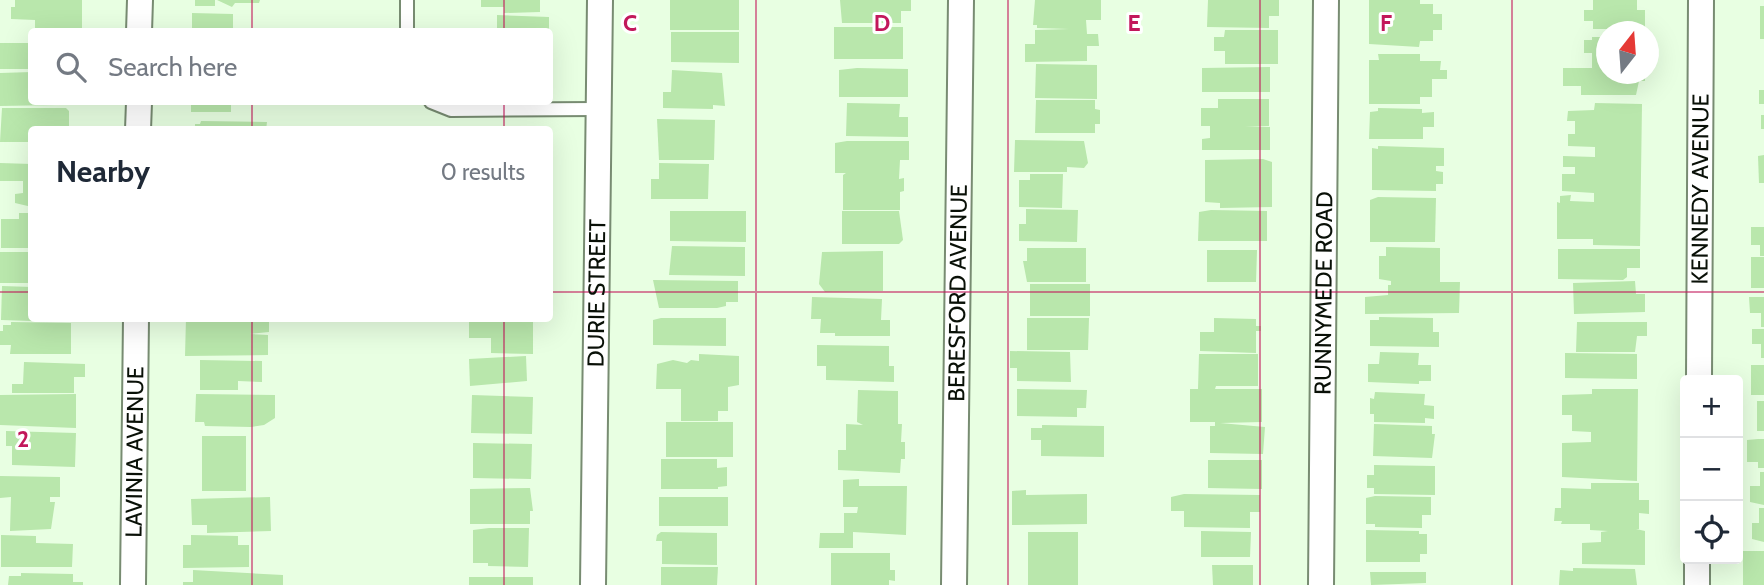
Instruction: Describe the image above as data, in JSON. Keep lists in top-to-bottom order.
{
  "streets": {
    "street": [
      "KENNEDY AVENUE",
      "DURIE STREET",
      "BERESFORD AVENUE",
      "RUNNYMEDE ROAD",
      "LAVINIA AVENUE"
    ]
  },
  "north": "top",
  "page": {
    "search": "Search here",
    "heading": ["Nearby", "0 results"],
    "map_buttons": ["+", "−"]
  },
  "grid": {
    "columns": [
      "C",
      "D",
      "E",
      "F"
    ],
    "rows": ["2"]
  }
}
